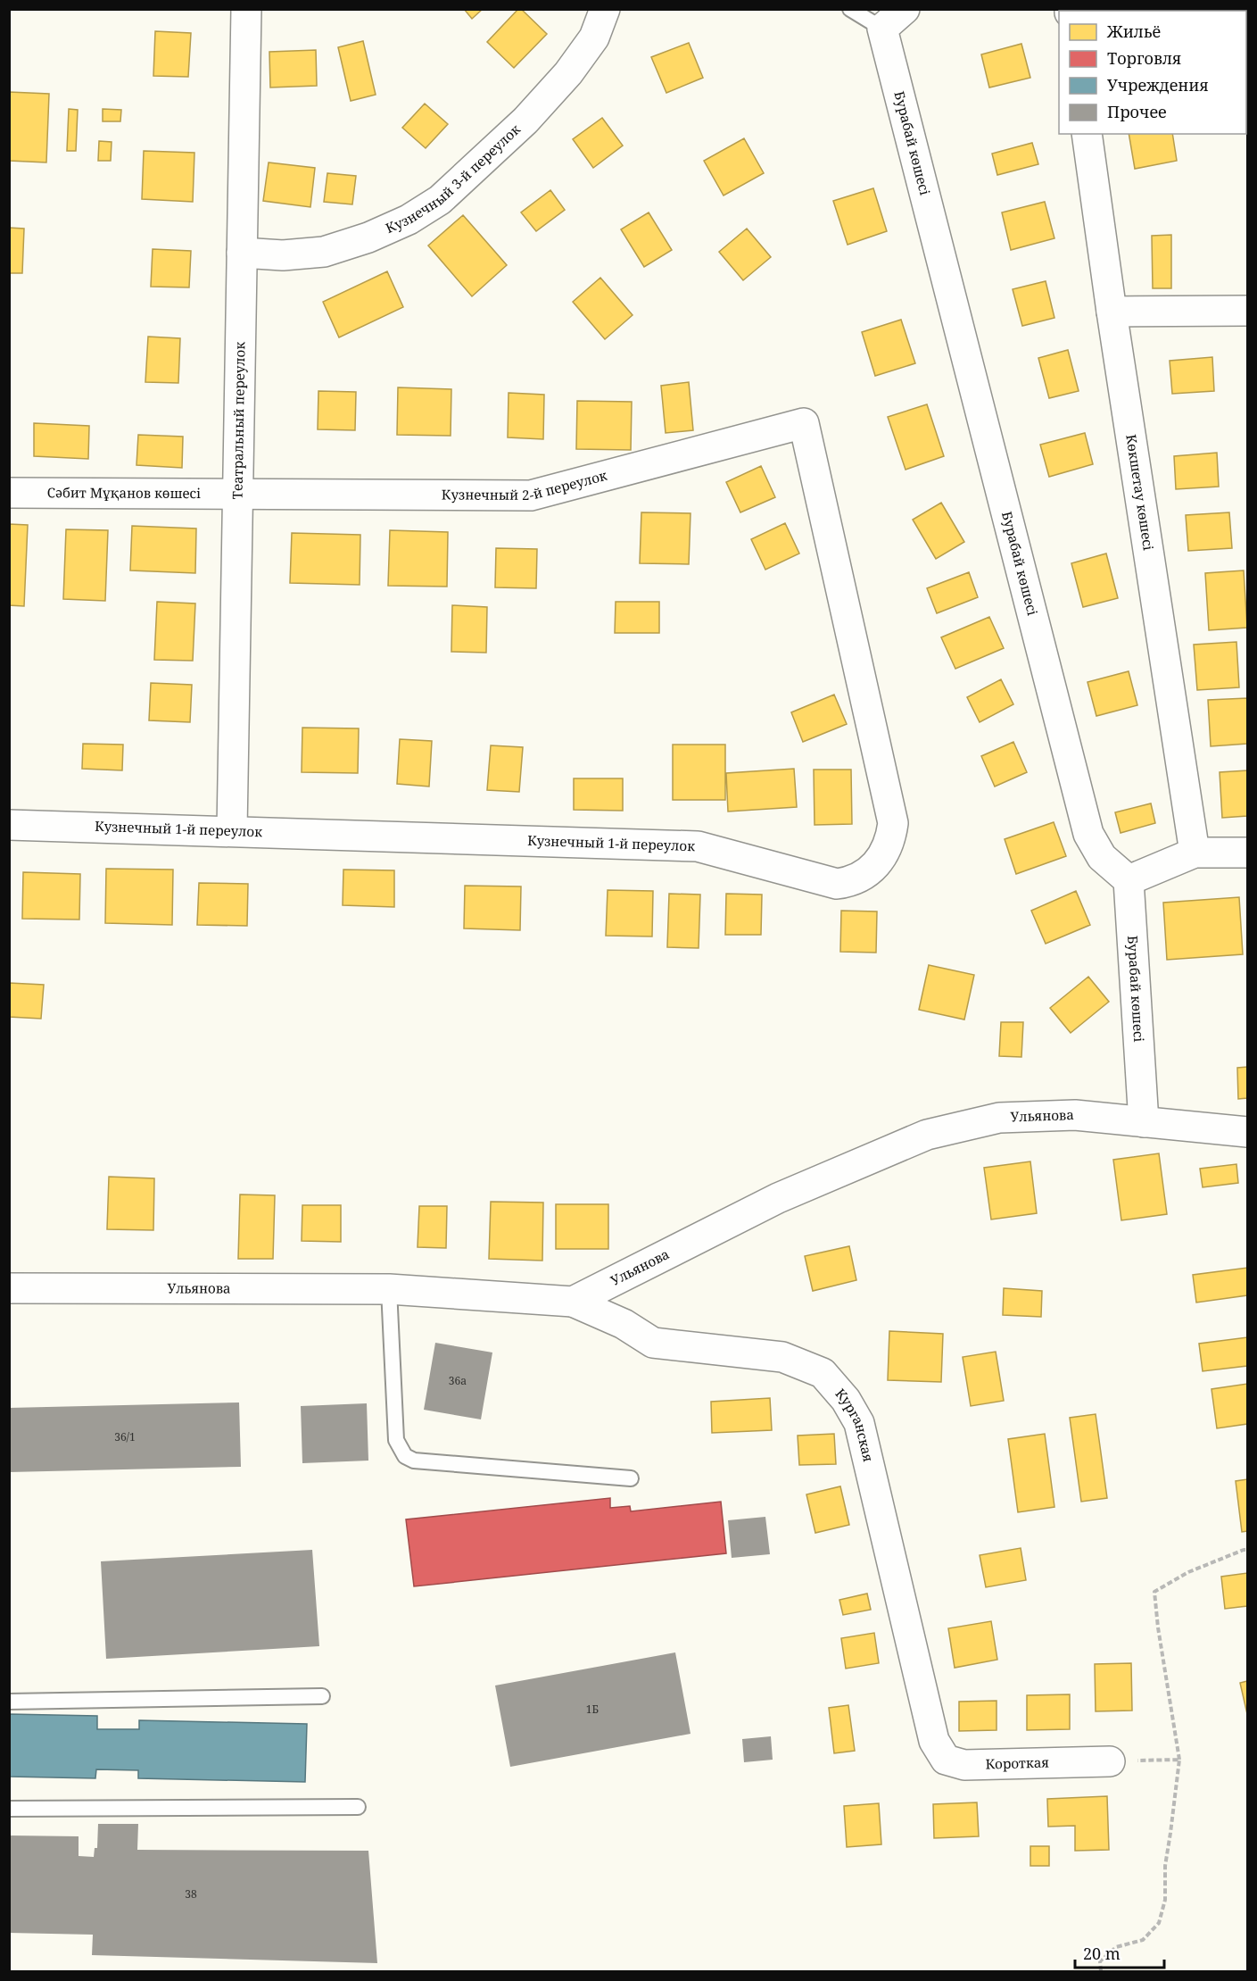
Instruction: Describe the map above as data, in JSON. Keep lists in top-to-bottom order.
{
  "streets": {
    "street": [
      "Бурабай көшесі",
      "Кузнечный 3-й переулок",
      "Театральный переулок",
      "Кузнечный 2-й переулок",
      "Сәбит Мұқанов көшесі",
      "Көкшетау көшесі",
      "Кузнечный 1-й переулок",
      "Ульянова",
      "Курганская",
      "Короткая"
    ]
  },
  "crossings": [
    ["Бурабай көшесі", "Ульянова"],
    ["Кузнечный 3-й переулок", "Театральный переулок"],
    ["Театральный переулок", "Кузнечный 2-й переулок"],
    ["Театральный переулок", "Сәбит Мұқанов көшесі"],
    ["Театральный переулок", "Кузнечный 1-й переулок"],
    ["Кузнечный 2-й переулок", "Сәбит Мұқанов көшесі"],
    ["Кузнечный 2-й переулок", "Кузнечный 1-й переулок"],
    ["Ульянова", "Курганская"],
    ["Курганская", "Короткая"]
  ],
  "house_numbers": [
    "36а",
    "36/1",
    "1Б",
    "38"
  ],
  "legend": [
    "Жильё",
    "Торговля",
    "Учреждения",
    "Прочее"
  ],
  "scale_bar": "20 m"
}
